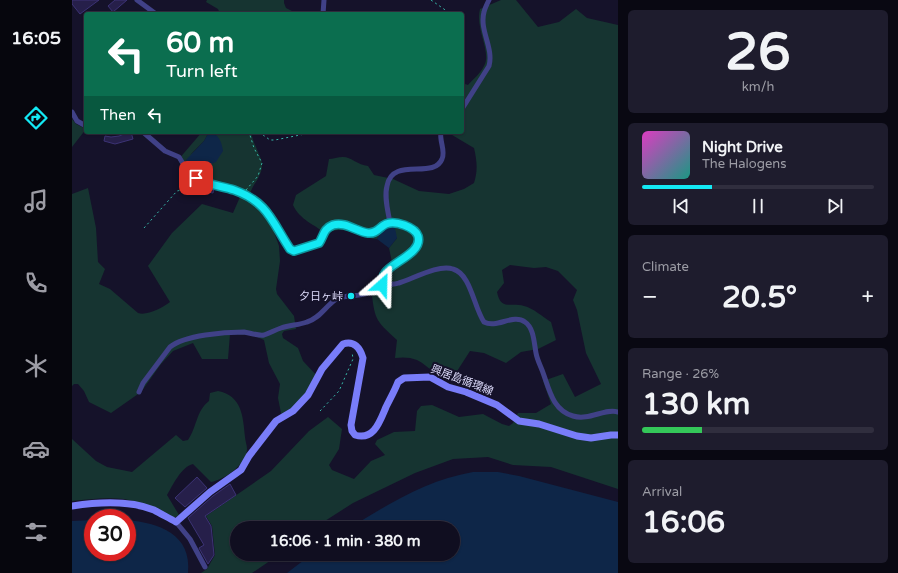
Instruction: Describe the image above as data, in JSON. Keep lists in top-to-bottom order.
{
  "streets": {
    "main road": ["興居島循環線"]
  },
  "places": ["夕日ヶ峠"],
  "page": {
    "tabs": "16:05",
    "tile": [
      ["26", "km/h"],
      "Climate",
      ["Range · 26%", "130 km"],
      ["Arrival", "16:06"]
    ],
    "turn": ["60 m", "Turn left"],
    "then": "Then",
    "song": ["Night Drive", "The Halogens"],
    "heat": ["−", "20.5°", "+"],
    "limit": "30",
    "trip": "16:06 · 1 min · 380 m"
  }
}
